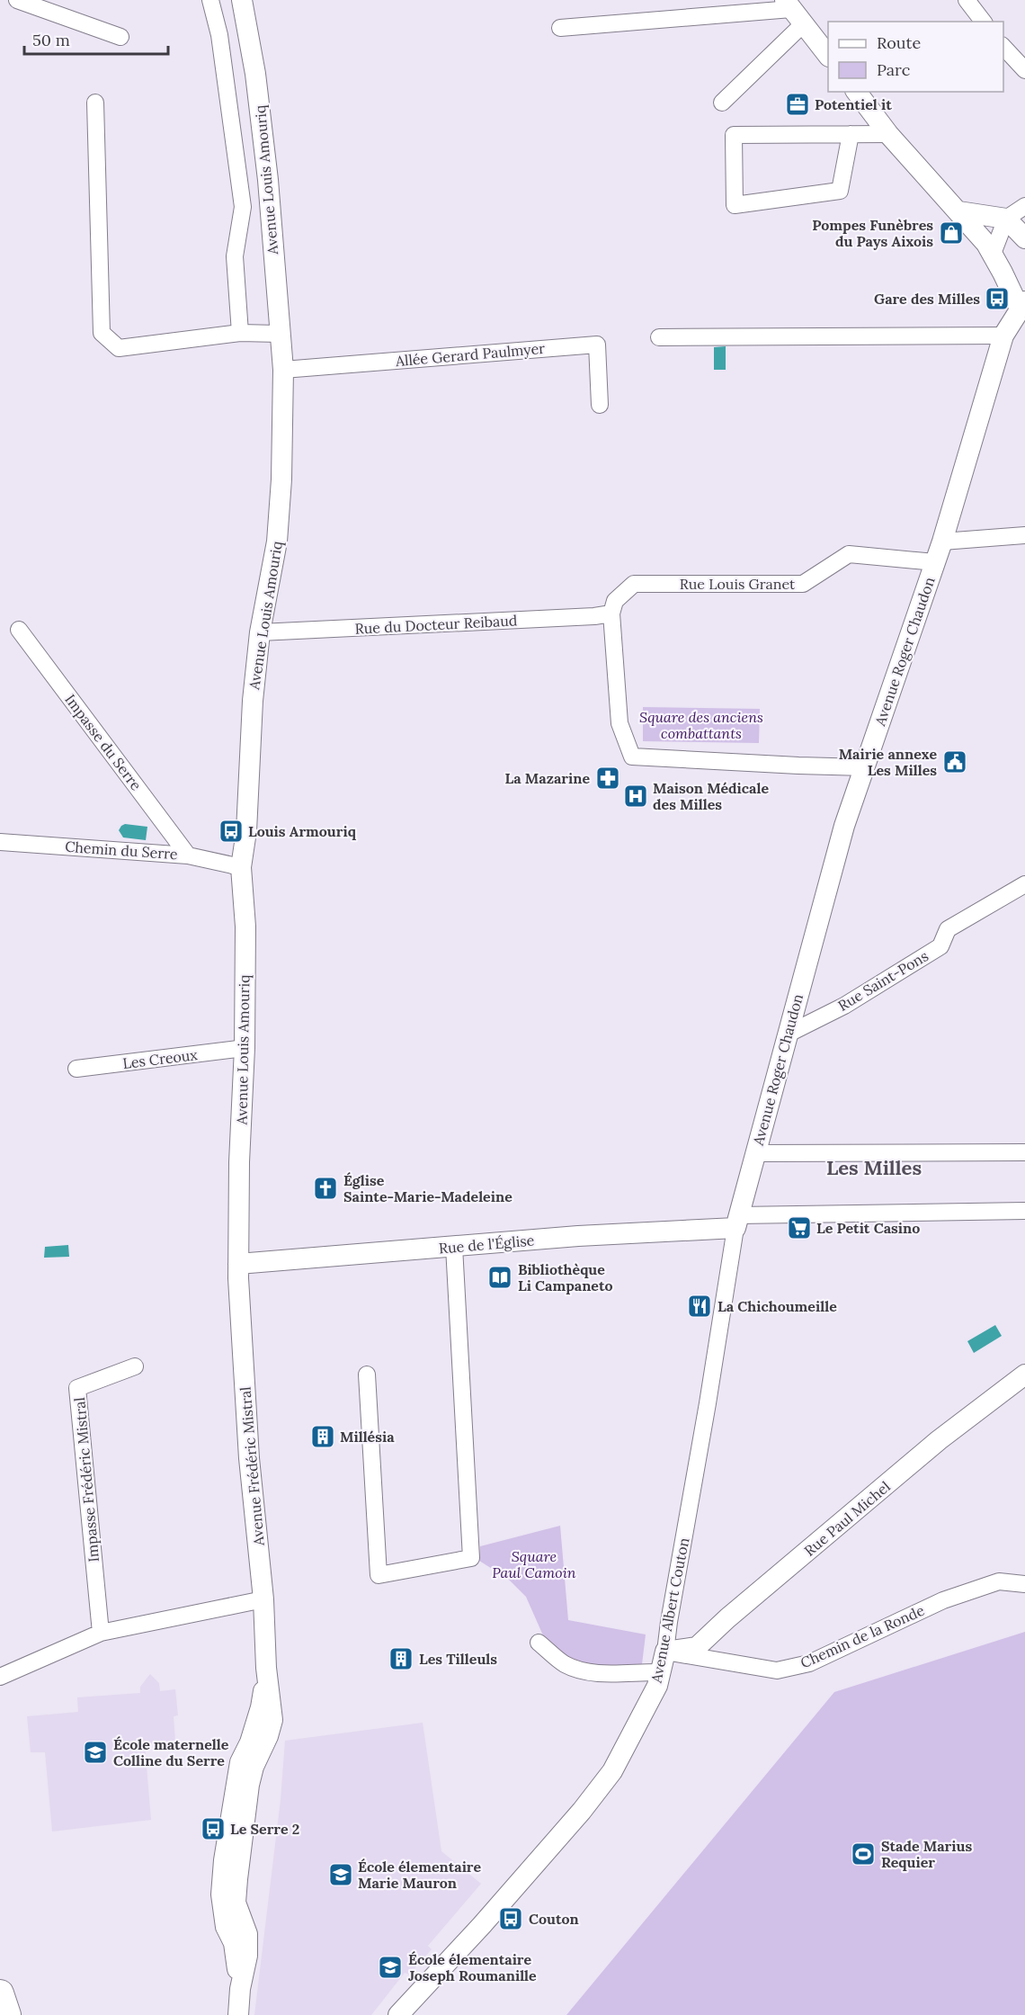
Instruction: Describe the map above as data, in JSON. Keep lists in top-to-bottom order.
{
  "streets": {
    "street": [
      "Avenue Louis Amouriq",
      "Allée Gerard Paulmyer",
      "Rue Louis Granet",
      "Rue du Docteur Reibaud",
      "Avenue Roger Chaudon",
      "Impasse du Serre",
      "Chemin du Serre",
      "Rue Saint-Pons",
      "Les Creoux",
      "Rue de l'Église",
      "Avenue Frédéric Mistral",
      "Impasse Frédéric Mistral",
      "Rue Paul Michel",
      "Avenue Albert Couton",
      "Chemin de la Ronde"
    ]
  },
  "crossings": [
    ["Avenue Louis Amouriq", "Allée Gerard Paulmyer"],
    ["Avenue Louis Amouriq", "Rue du Docteur Reibaud"],
    ["Avenue Louis Amouriq", "Chemin du Serre"],
    ["Avenue Louis Amouriq", "Les Creoux"],
    ["Avenue Louis Amouriq", "Rue de l'Église"],
    ["Avenue Louis Amouriq", "Avenue Frédéric Mistral"],
    ["Rue Louis Granet", "Rue du Docteur Reibaud"],
    ["Rue Louis Granet", "Avenue Roger Chaudon"],
    ["Avenue Roger Chaudon", "Rue Saint-Pons"],
    ["Avenue Roger Chaudon", "Rue de l'Église"],
    ["Avenue Roger Chaudon", "Avenue Albert Couton"],
    ["Impasse du Serre", "Chemin du Serre"],
    ["Rue de l'Église", "Avenue Frédéric Mistral"],
    ["Rue de l'Église", "Avenue Albert Couton"],
    ["Rue Paul Michel", "Avenue Albert Couton"],
    ["Rue Paul Michel", "Chemin de la Ronde"],
    ["Avenue Albert Couton", "Chemin de la Ronde"]
  ],
  "districts": ["Les Milles"],
  "parks": ["Square des anciens combattants", "Square Paul Camoin"],
  "places": {
    "office": ["Potentiel it"],
    "shop": ["Pompes Funèbres du Pays Aixois"],
    "bus stop": [
      "Gare des Milles",
      "Louis Armouriq",
      "Le Serre 2",
      "Couton"
    ],
    "public building": ["Mairie annexe Les Milles"],
    "pharmacy": ["La Mazarine"],
    "hospital": ["Maison Médicale des Milles"],
    "church": ["Église Sainte-Marie-Madeleine"],
    "supermarket": ["Le Petit Casino"],
    "library": ["Bibliothèque Li Campaneto"],
    "restaurant": ["La Chichoumeille"],
    "building": ["Millésia", "Les Tilleuls"],
    "school or university": ["École maternelle Colline du Serre", "École élementaire Marie Mauron", "École élementaire Joseph Roumanille"],
    "sports": ["Stade Marius Requier"]
  },
  "legend": ["Route", "Parc"],
  "scale_bar": "50 m"
}
